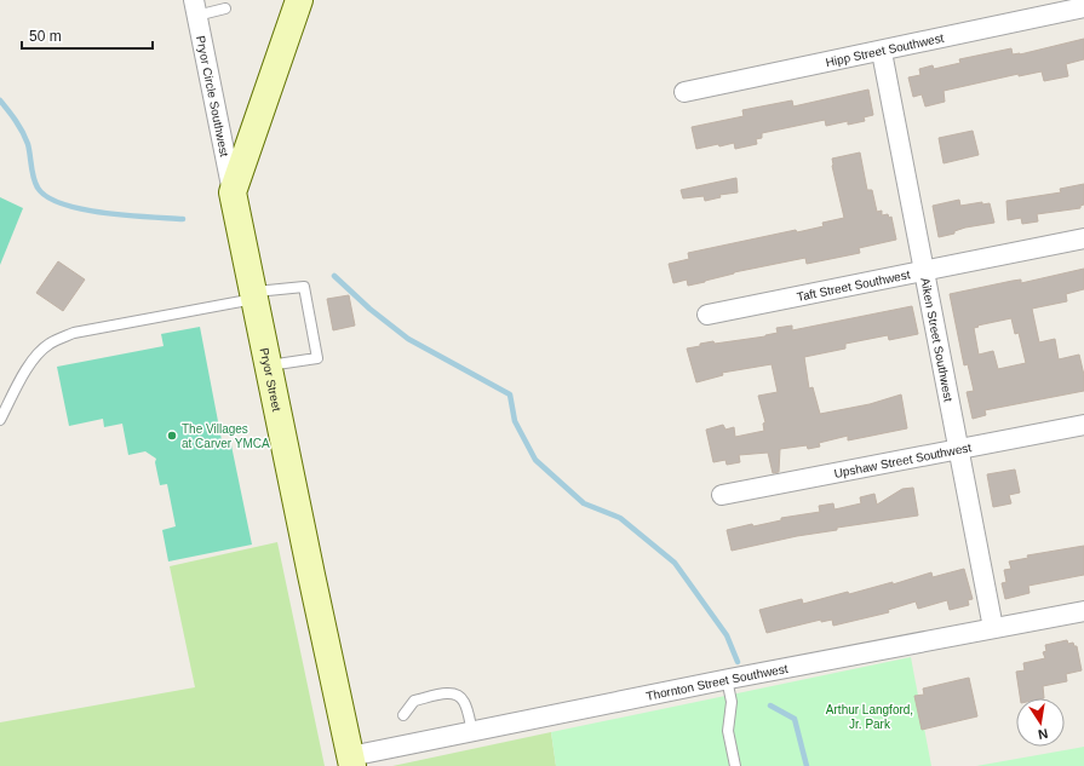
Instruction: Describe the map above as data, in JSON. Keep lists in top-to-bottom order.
{
  "streets": {
    "main road": ["Pryor Street"],
    "street": [
      "Hipp Street Southwest",
      "Pryor Circle Southwest",
      "Taft Street Southwest",
      "Aiken Street Southwest",
      "Upshaw Street Southwest",
      "Thornton Street Southwest"
    ]
  },
  "crossings": [
    ["Hipp Street Southwest", "Aiken Street Southwest"],
    ["Pryor Circle Southwest", "Pryor Street"],
    ["Taft Street Southwest", "Aiken Street Southwest"],
    ["Aiken Street Southwest", "Upshaw Street Southwest"],
    ["Aiken Street Southwest", "Thornton Street Southwest"],
    ["Pryor Street", "Thornton Street Southwest"]
  ],
  "parks": ["Arthur Langford, Jr. Park"],
  "places": ["The Villages at Carver YMCA"],
  "scale_bar": "50 m",
  "north": "bottom"
}
